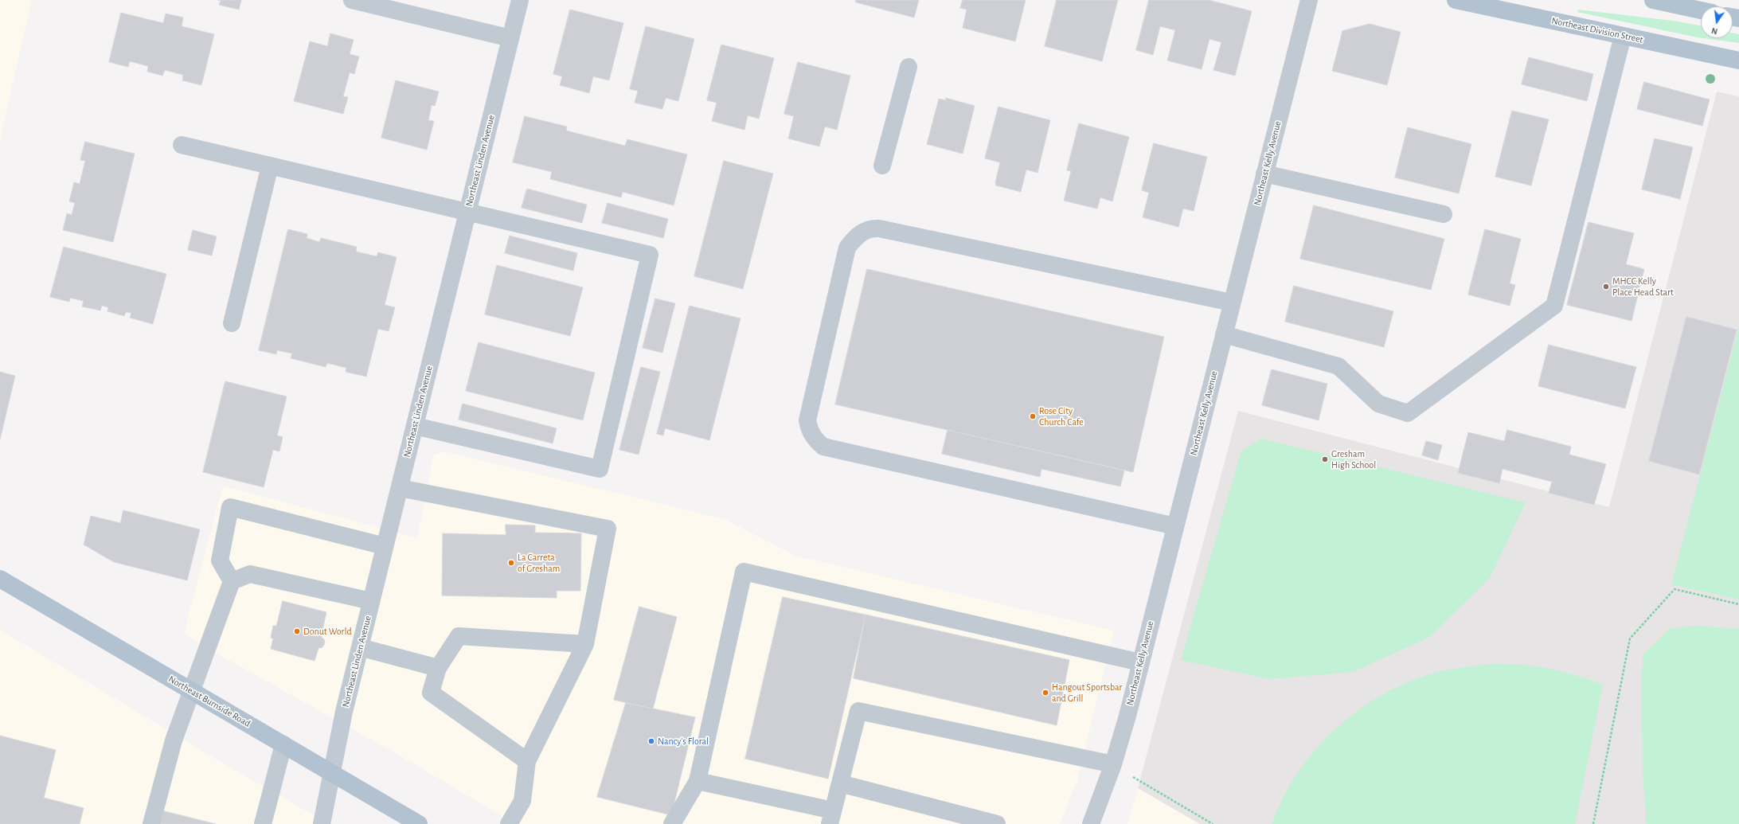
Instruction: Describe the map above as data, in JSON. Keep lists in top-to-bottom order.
{
  "streets": {
    "main road": ["Northeast Division Street", "Northeast Burnside Road"],
    "street": ["Northeast Linden Avenue", "Northeast Kelly Avenue"]
  },
  "crossings": [
    ["Northeast Linden Avenue", "Northeast Burnside Road"]
  ],
  "places": [
    "MHCC Kelly Place Head Start",
    "Rose City Church Cafe",
    "Gresham High School",
    "La Carreta of Gresham",
    "Donut World",
    "Hangout Sportsbar and Grill",
    "Nancy's Floral"
  ],
  "north": "bottom"
}
